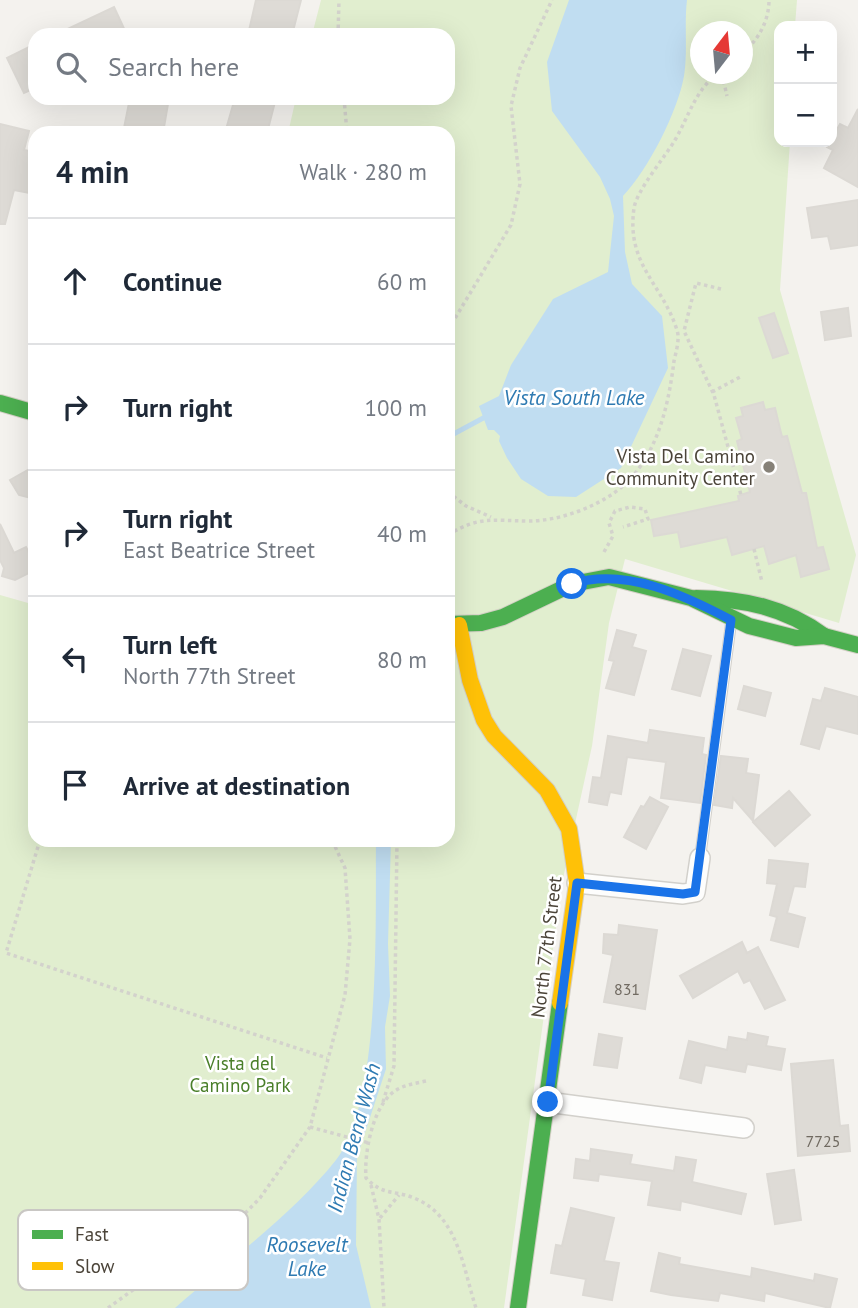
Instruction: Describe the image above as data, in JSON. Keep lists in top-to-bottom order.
{
  "streets": {
    "street": ["North 77th Street"]
  },
  "water": ["Vista South Lake", "Indian Bend Wash", "Roosevelt Lake"],
  "parks": ["Vista del Camino Park"],
  "places": ["Vista Del Camino Community Center"],
  "house_numbers": ["831", "7725"],
  "legend": ["Fast", "Slow"],
  "north": "top",
  "page": {
    "map_buttons": ["+", "−"],
    "search": "Search here",
    "heading": ["4 min", "Walk · 280 m"],
    "list": [
      ["Continue", "60 m"],
      ["Turn right", "100 m"],
      ["Turn right", "East Beatrice Street", "40 m"],
      ["Turn left", "North 77th Street", "80 m"],
      "Arrive at destination"
    ]
  }
}
